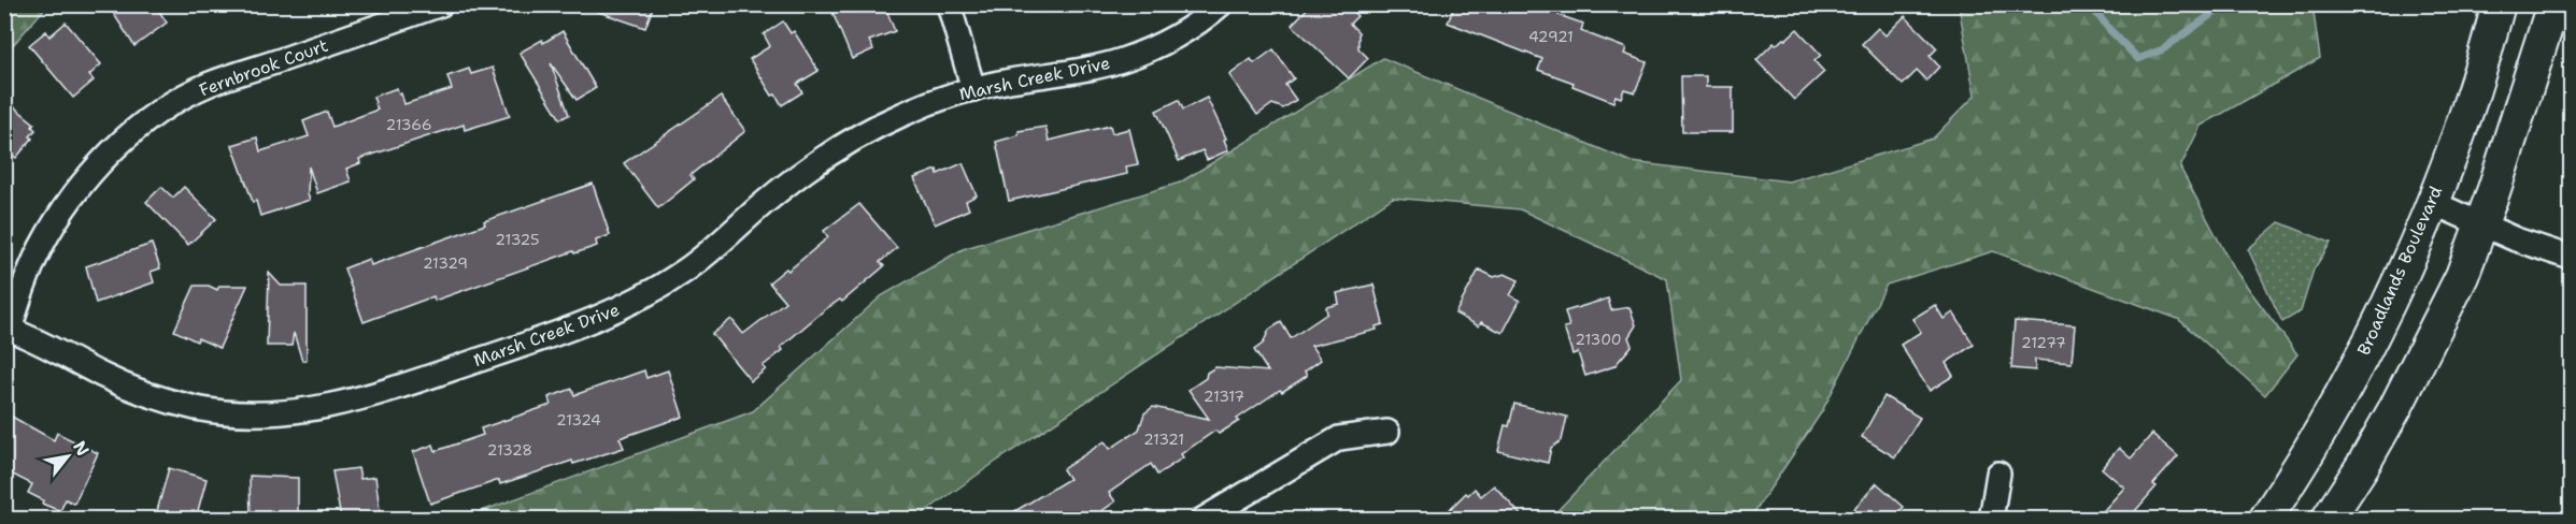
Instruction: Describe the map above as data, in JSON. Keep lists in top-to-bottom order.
{
  "streets": {
    "main road": ["Broadlands Boulevard"],
    "street": ["Fernbrook Court", "Marsh Creek Drive"]
  },
  "crossings": [
    ["Fernbrook Court", "Marsh Creek Drive"]
  ],
  "house_numbers": [
    "42921",
    "21366",
    "21325",
    "21329",
    "21300",
    "21277",
    "21317",
    "21324",
    "21321",
    "21328"
  ],
  "north": "top right"
}
